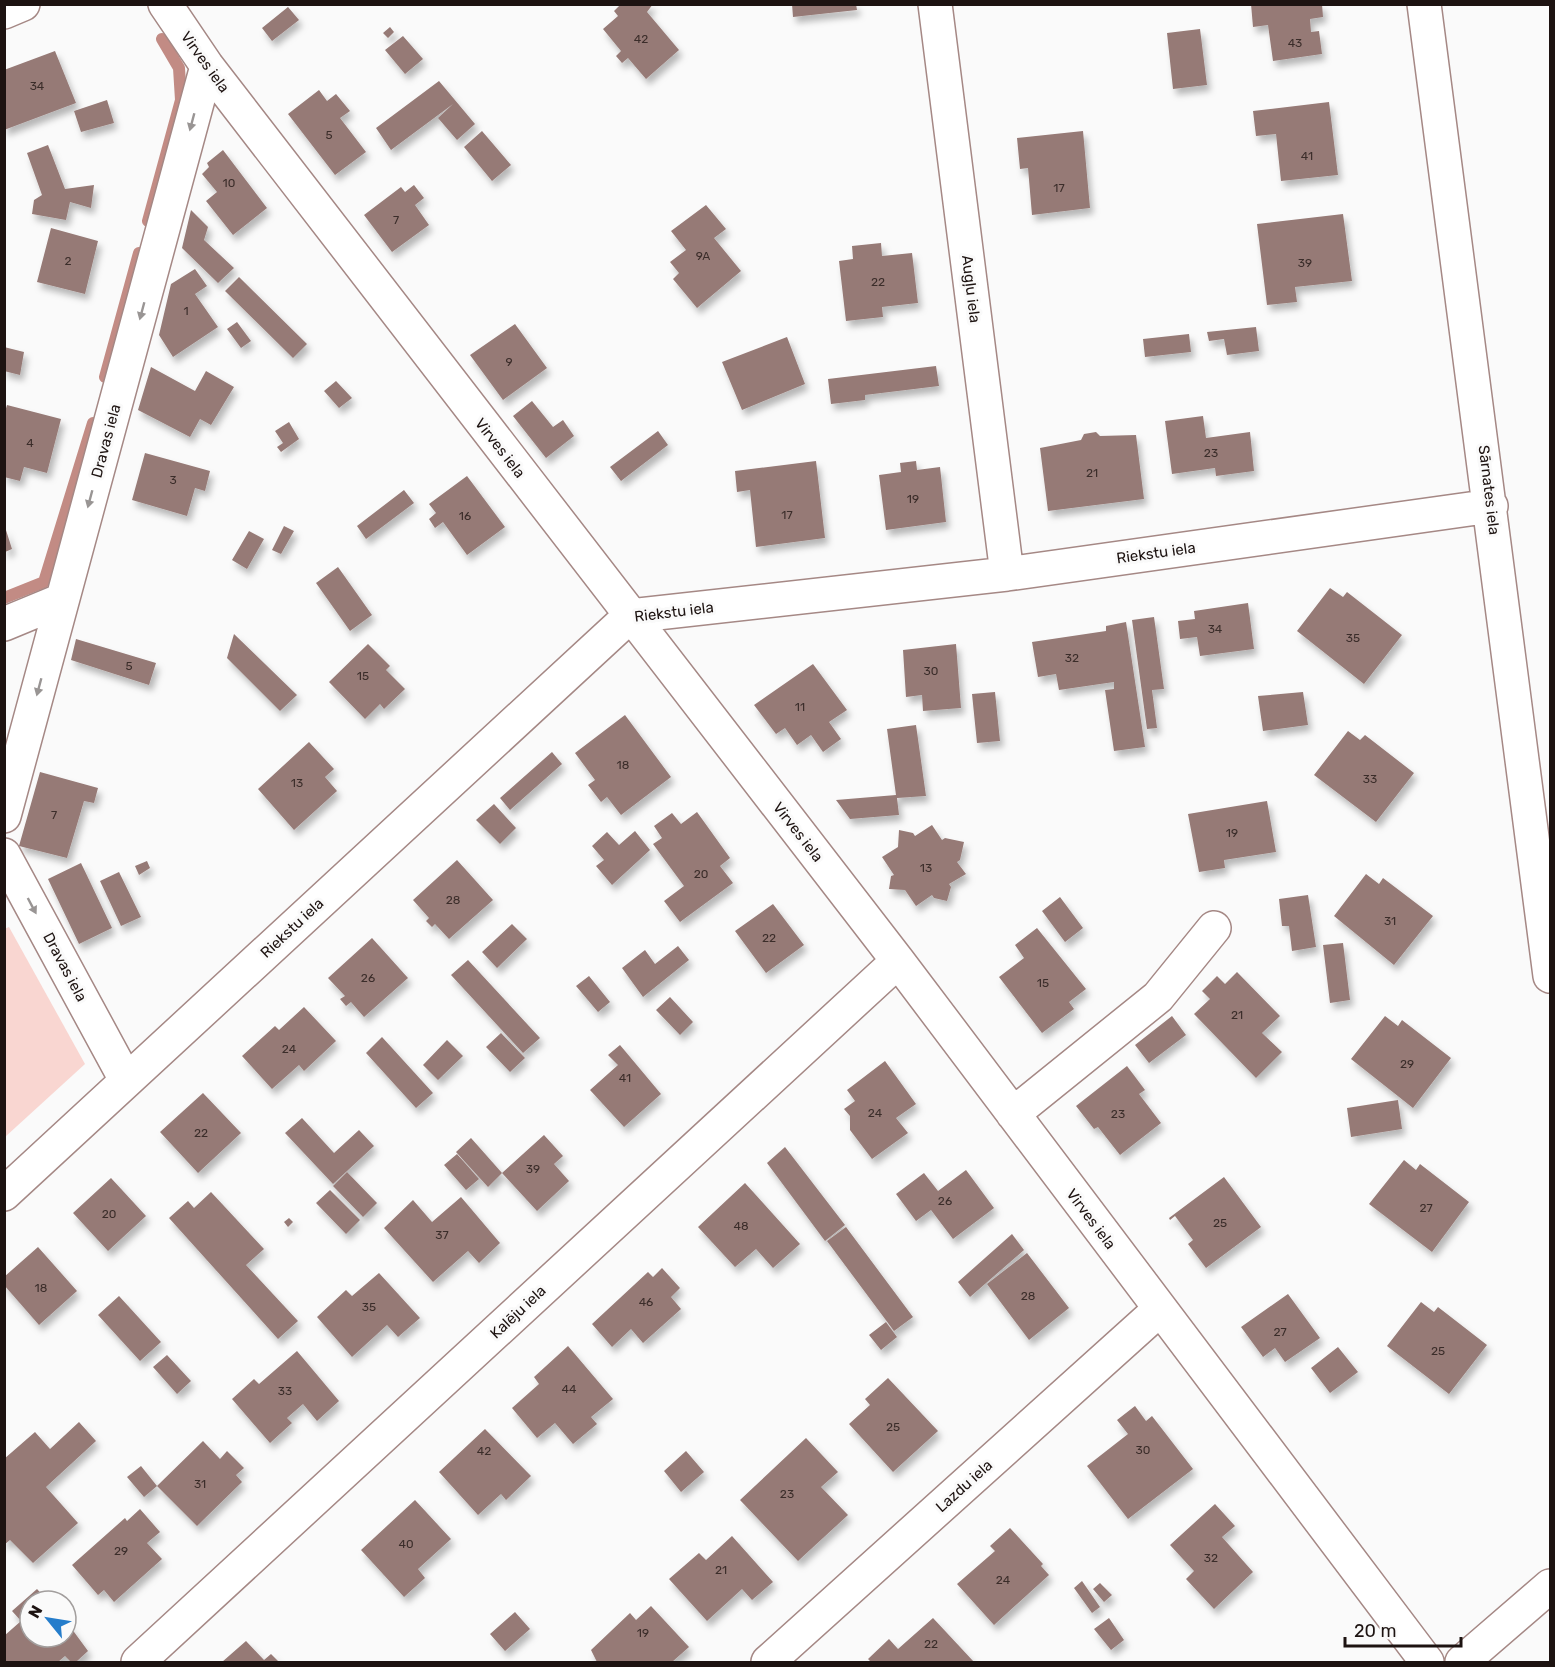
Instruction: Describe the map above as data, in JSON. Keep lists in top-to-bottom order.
{
  "streets": {
    "street": [
      "Virves iela",
      "Augļu iela",
      "Dravas iela",
      "Sārnates iela",
      "Riekstu iela",
      "Kalēju iela",
      "Lazdu iela"
    ]
  },
  "crossings": [
    ["Virves iela", "Dravas iela"],
    ["Virves iela", "Riekstu iela"],
    ["Virves iela", "Kalēju iela"],
    ["Virves iela", "Lazdu iela"],
    ["Augļu iela", "Riekstu iela"],
    ["Dravas iela", "Riekstu iela"],
    ["Sārnates iela", "Riekstu iela"]
  ],
  "one_way": ["Dravas iela"],
  "house_numbers": [
    "42",
    "43",
    "34",
    "5",
    "41",
    "10",
    "17",
    "7",
    "9A",
    "2",
    "39",
    "22",
    "1",
    "9",
    "4",
    "23",
    "21",
    "3",
    "19",
    "17",
    "16",
    "34",
    "35",
    "32",
    "5",
    "30",
    "15",
    "11",
    "18",
    "33",
    "13",
    "7",
    "19",
    "13",
    "20",
    "28",
    "31",
    "22",
    "26",
    "15",
    "21",
    "24",
    "29",
    "41",
    "24",
    "23",
    "22",
    "39",
    "26",
    "27",
    "20",
    "25",
    "48",
    "37",
    "18",
    "28",
    "46",
    "35",
    "27",
    "25",
    "44",
    "33",
    "25",
    "30",
    "42",
    "31",
    "23",
    "40",
    "29",
    "32",
    "21",
    "24",
    "19",
    "22"
  ],
  "scale_bar": "20 m",
  "north": "top left"
}
